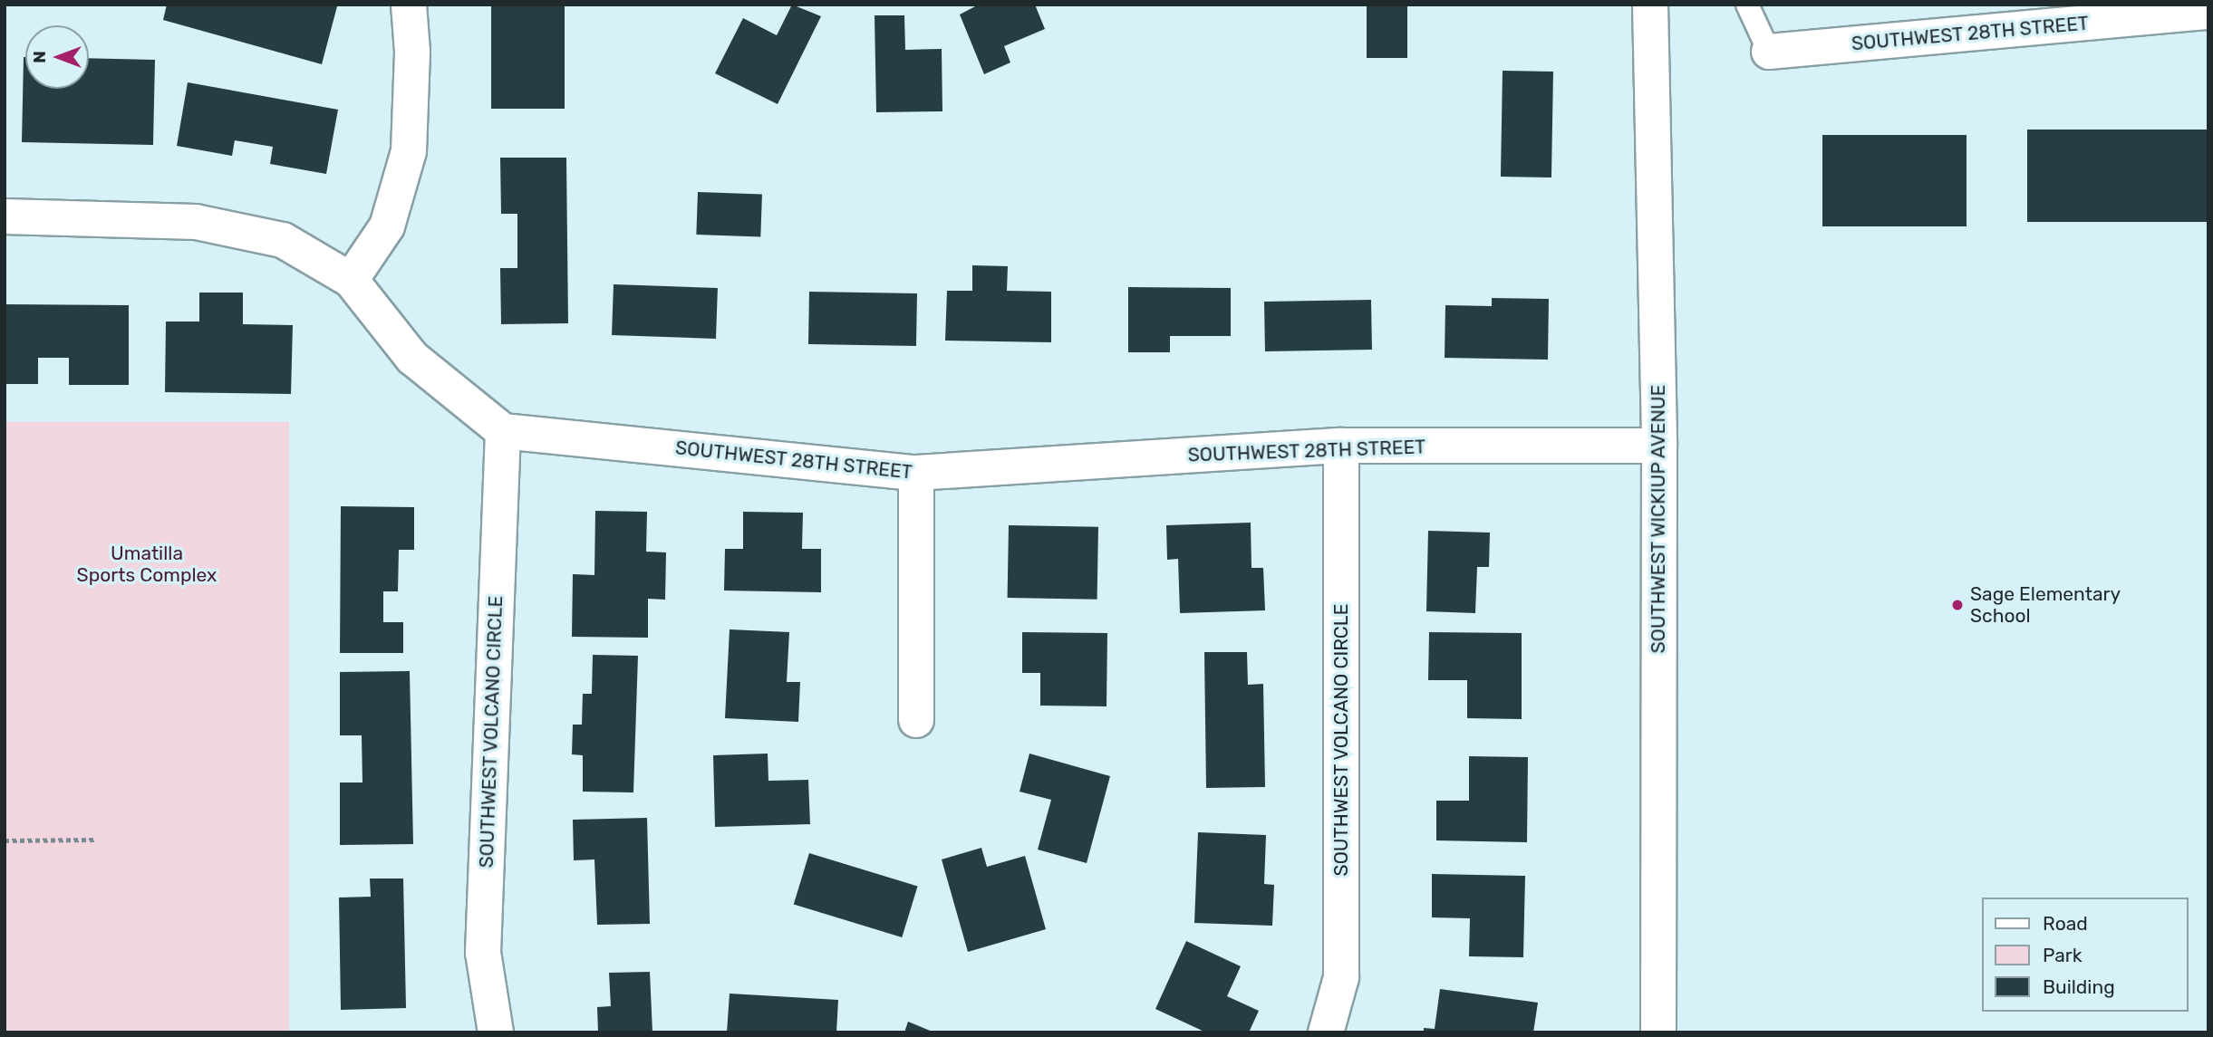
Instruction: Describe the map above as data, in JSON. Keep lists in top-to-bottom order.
{
  "streets": {
    "street": ["SOUTHWEST 28TH STREET", "SOUTHWEST WICKIUP AVENUE", "SOUTHWEST VOLCANO CIRCLE"]
  },
  "crossings": [
    ["SOUTHWEST 28TH STREET", "SOUTHWEST WICKIUP AVENUE"],
    ["SOUTHWEST 28TH STREET", "SOUTHWEST VOLCANO CIRCLE"]
  ],
  "parks": ["Umatilla Sports Complex"],
  "places": ["Sage Elementary School"],
  "legend": ["Road", "Park", "Building"],
  "north": "left"
}
